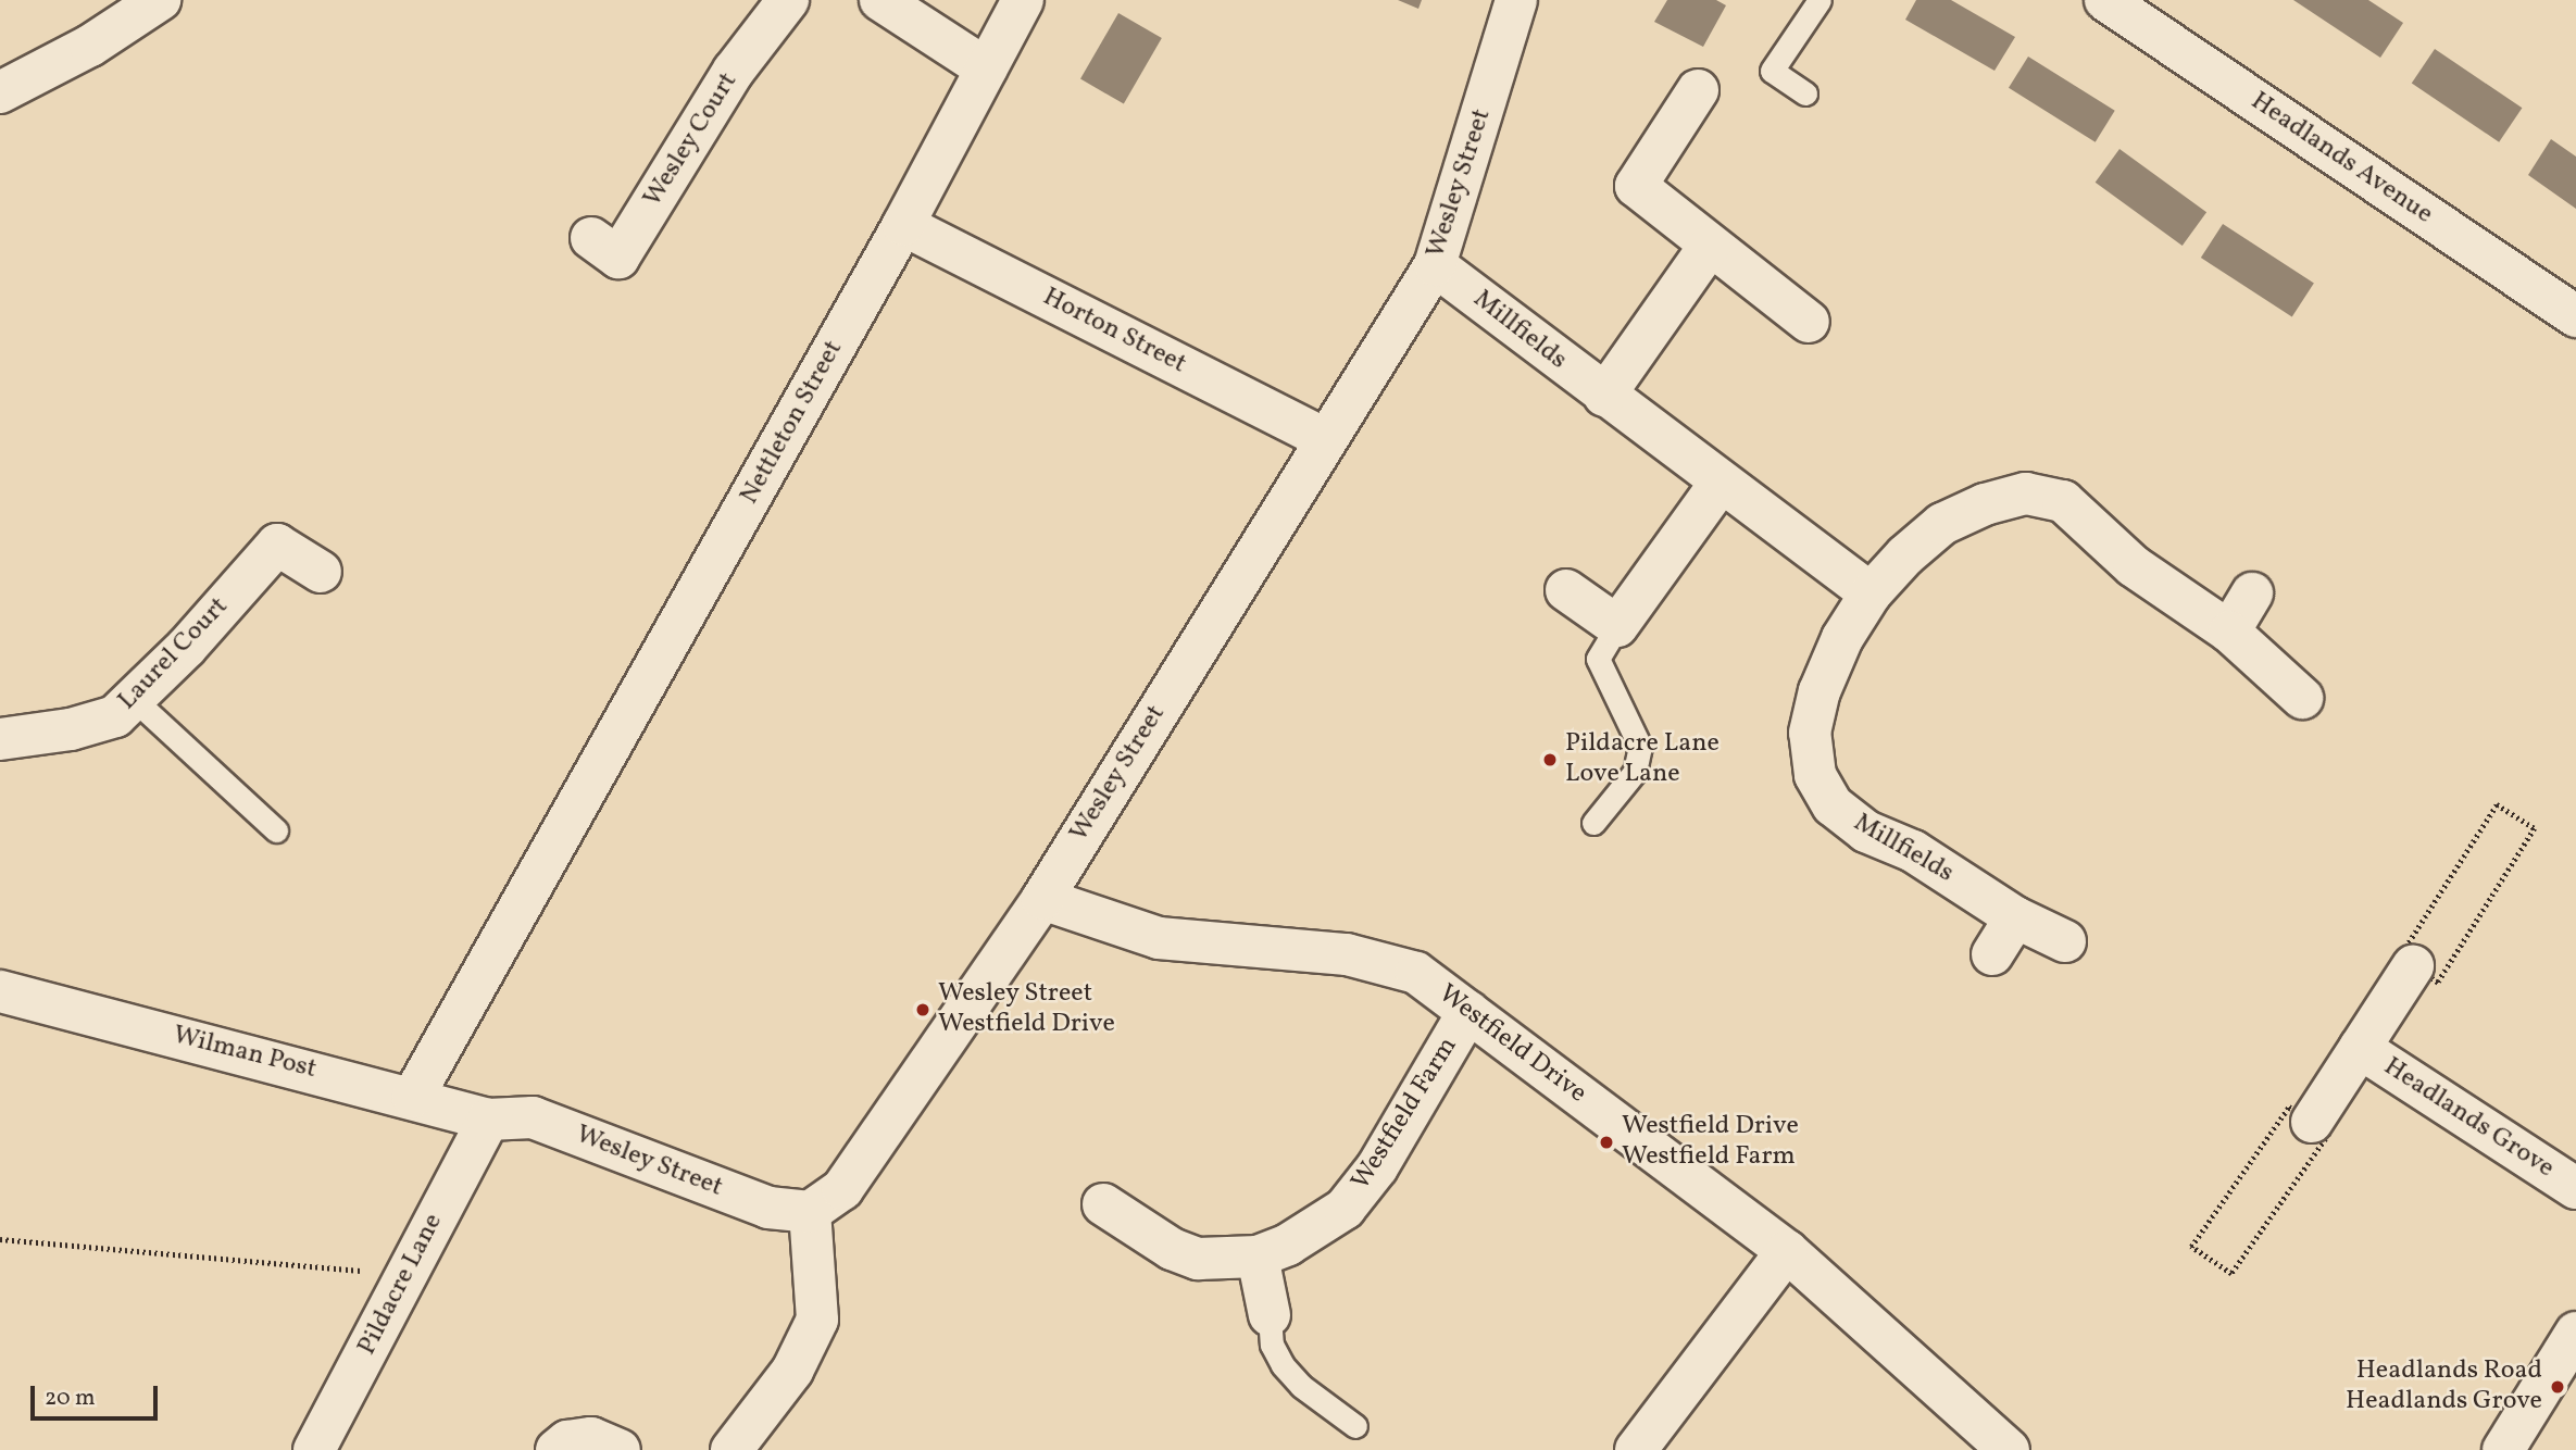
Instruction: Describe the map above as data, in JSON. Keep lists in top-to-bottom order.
{
  "streets": {
    "street": [
      "Wesley Court",
      "Headlands Avenue",
      "Wesley Street",
      "Millfields",
      "Horton Street",
      "Nettleton Street",
      "Laurel Court",
      "Westfield Drive",
      "Wilman Post",
      "Westfield Farm",
      "Headlands Grove",
      "Pildacre Lane"
    ]
  },
  "crossings": [
    ["Wesley Street", "Millfields"],
    ["Wesley Street", "Horton Street"],
    ["Wesley Street", "Westfield Drive"],
    ["Wesley Street", "Wilman Post"],
    ["Wesley Street", "Pildacre Lane"],
    ["Horton Street", "Nettleton Street"],
    ["Nettleton Street", "Wilman Post"],
    ["Westfield Drive", "Westfield Farm"],
    ["Wilman Post", "Pildacre Lane"]
  ],
  "places": [
    "Pildacre Lane Love Lane",
    "Wesley Street Westfield Drive",
    "Westfield Drive Westfield Farm",
    "Headlands Road Headlands Grove"
  ],
  "scale_bar": "20 m"
}
